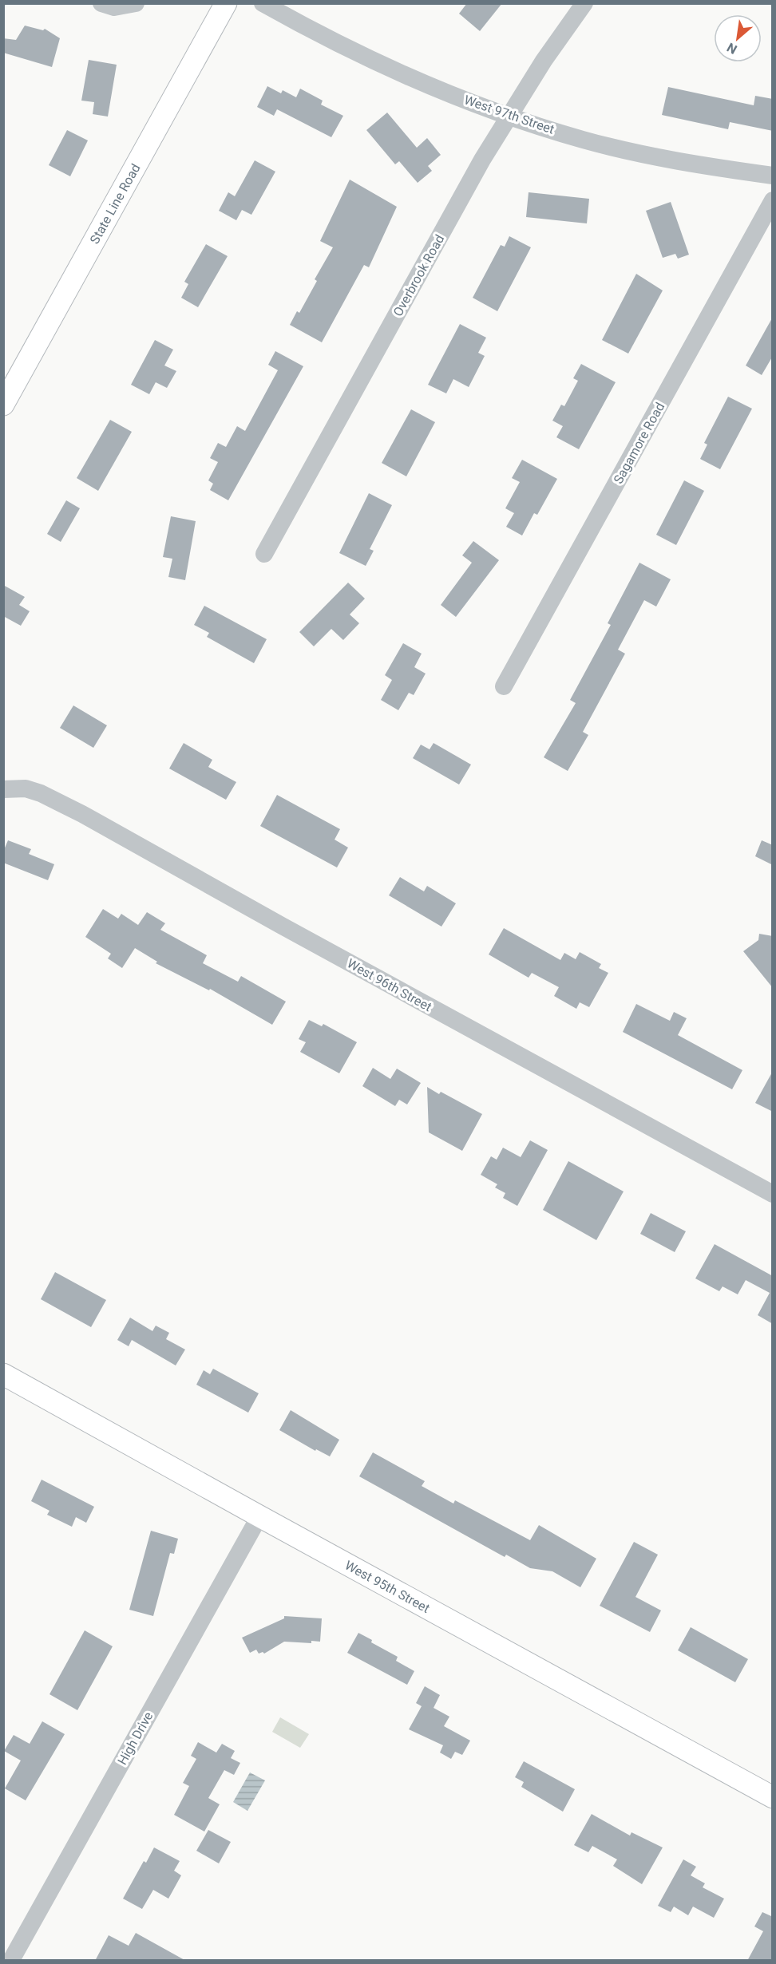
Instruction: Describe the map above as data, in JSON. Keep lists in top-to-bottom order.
{
  "streets": {
    "main road": ["State Line Road", "West 95th Street"],
    "street": [
      "West 97th Street",
      "Overbrook Road",
      "Sagamore Road",
      "West 96th Street",
      "High Drive"
    ]
  },
  "crossings": [
    ["West 97th Street", "Overbrook Road"],
    ["West 95th Street", "High Drive"]
  ],
  "north": "bottom left"
}
